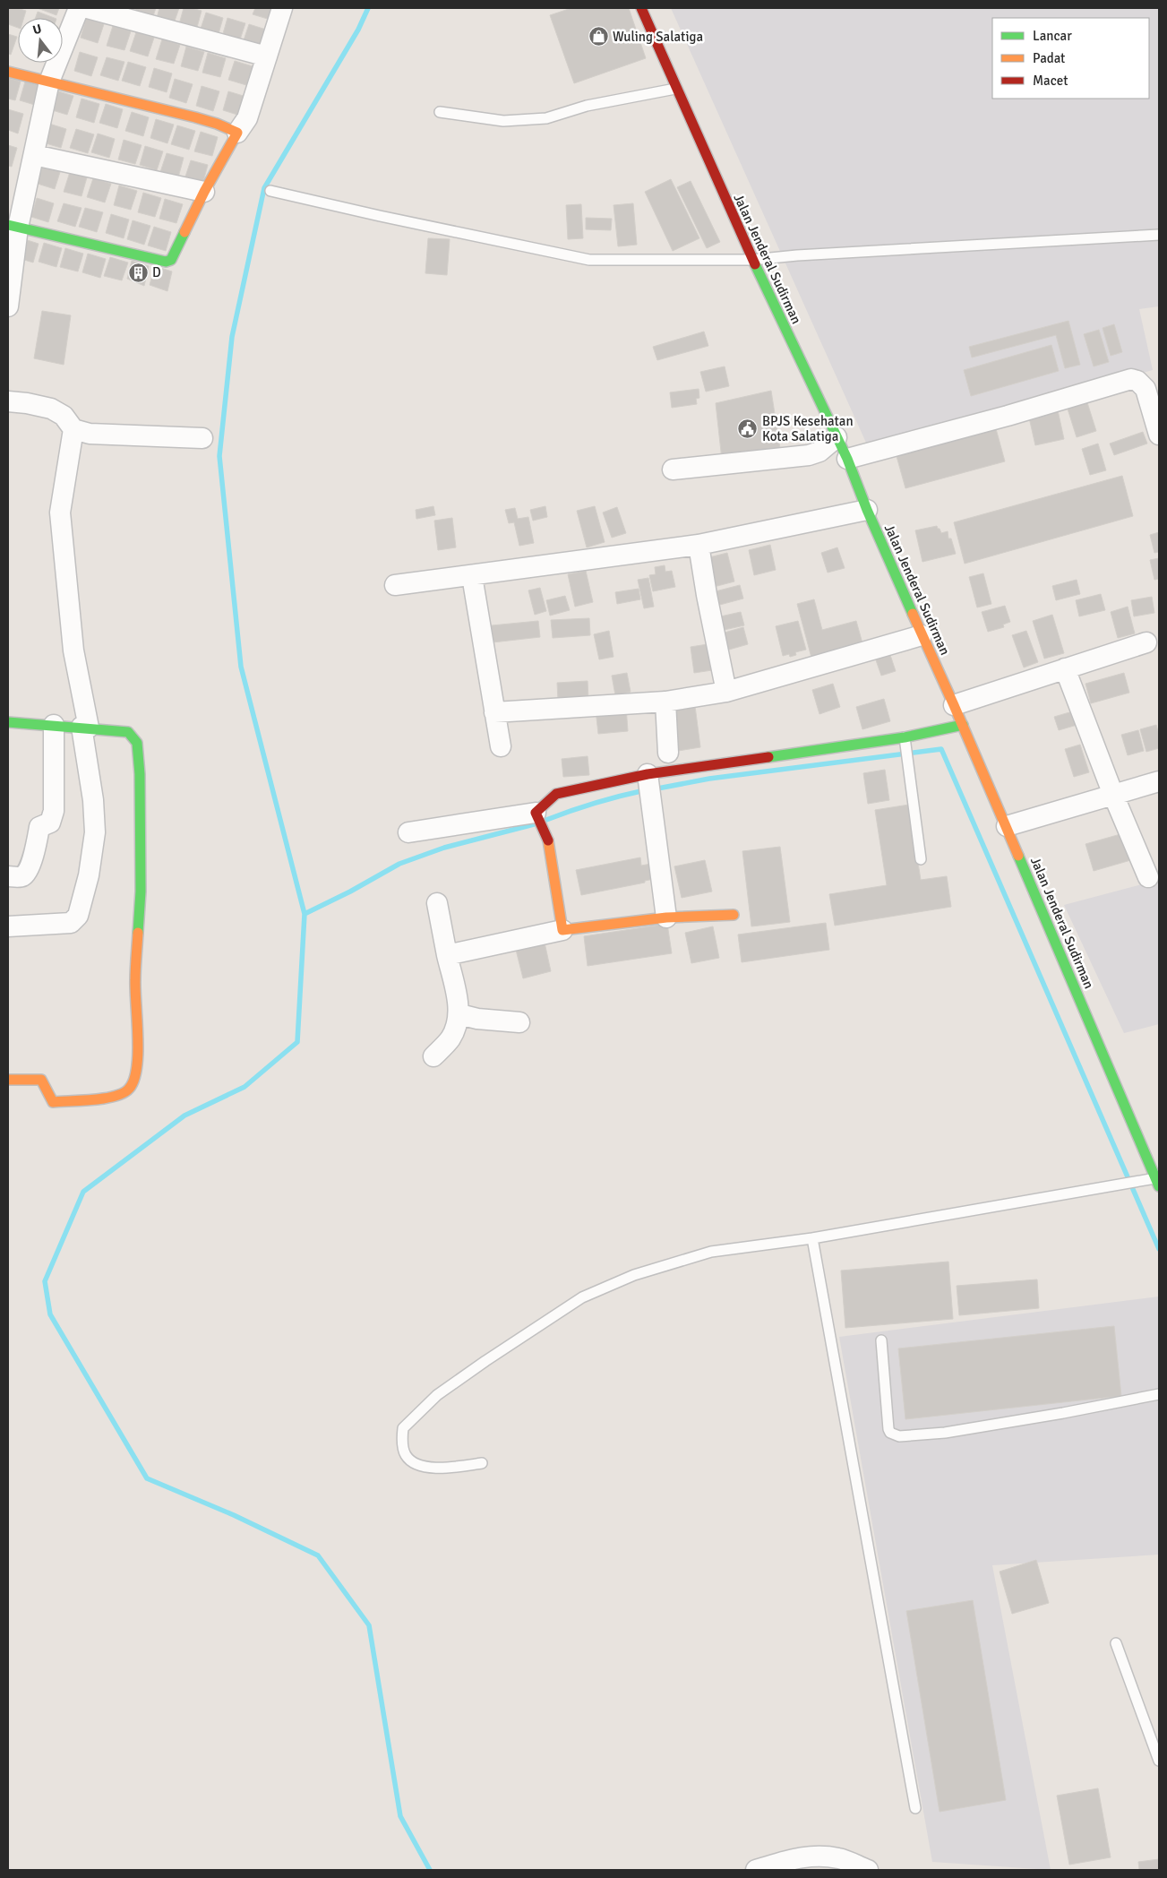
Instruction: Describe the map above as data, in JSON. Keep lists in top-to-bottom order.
{
  "streets": {
    "street": ["Jalan Jenderal Sudirman"]
  },
  "places": {
    "shop": ["Wuling Salatiga"],
    "building": ["D"],
    "public building": ["BPJS Kesehatan Kota Salatiga"]
  },
  "legend": ["Lancar", "Padat", "Macet"],
  "north": "top"
}
